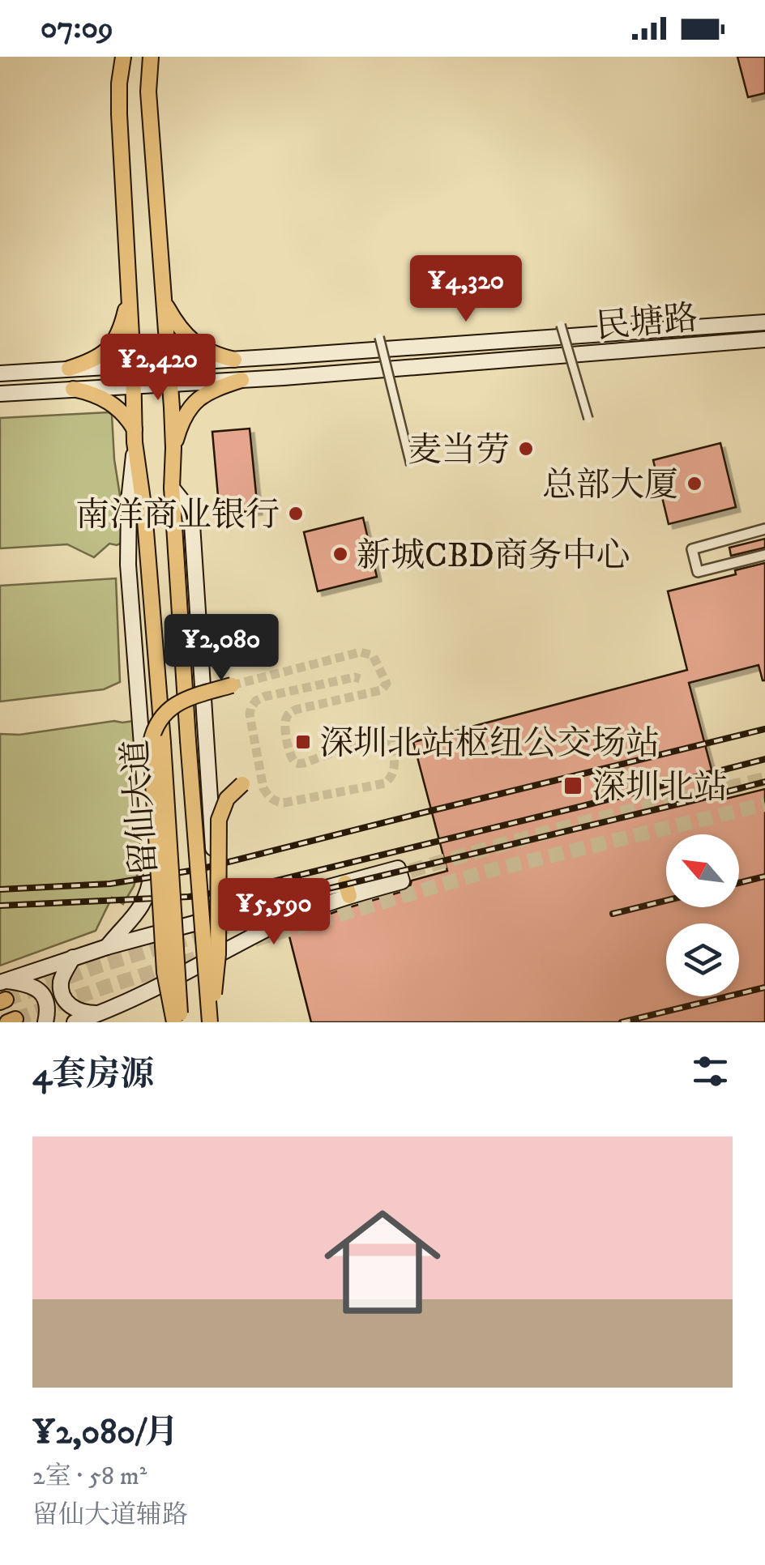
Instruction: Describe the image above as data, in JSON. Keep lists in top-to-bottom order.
{
  "streets": {
    "main road": ["民塘路", "留仙大道"]
  },
  "crossings": [
    ["民塘路", "留仙大道"]
  ],
  "places": {
    "other": [
      "麦当劳",
      "总部大厦",
      "南洋商业银行",
      "新城CBD商务中心"
    ],
    "transit": ["深圳北站枢纽公交场站", "深圳北站"]
  },
  "north": "top left",
  "page": {
    "status": "07:09",
    "price": [
      "¥4,320",
      "¥2,420",
      "¥2,080",
      "¥5,590"
    ],
    "heading": "4套房源",
    "list": [
      {
        "name": "¥2,080/月",
        "note": "2室 · 58 m² · 留仙大道辅路"
      }
    ]
  }
}
